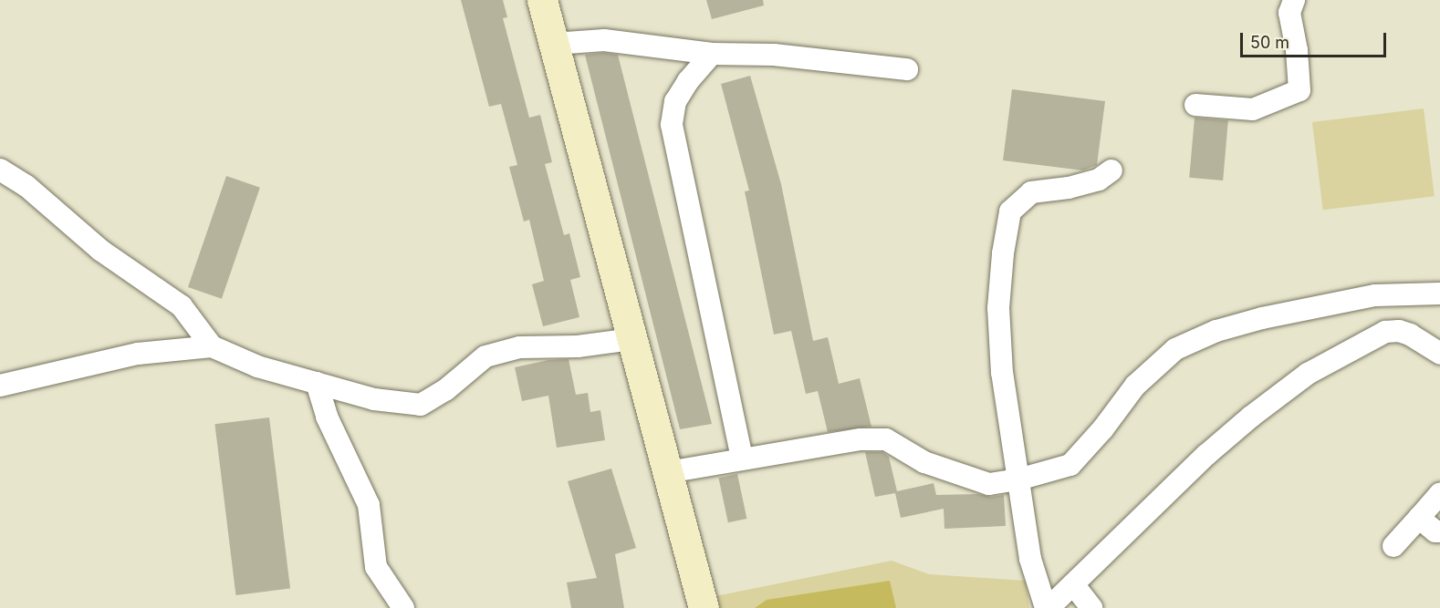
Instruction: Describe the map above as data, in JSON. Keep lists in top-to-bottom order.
{
  "scale_bar": "50 m"
}
